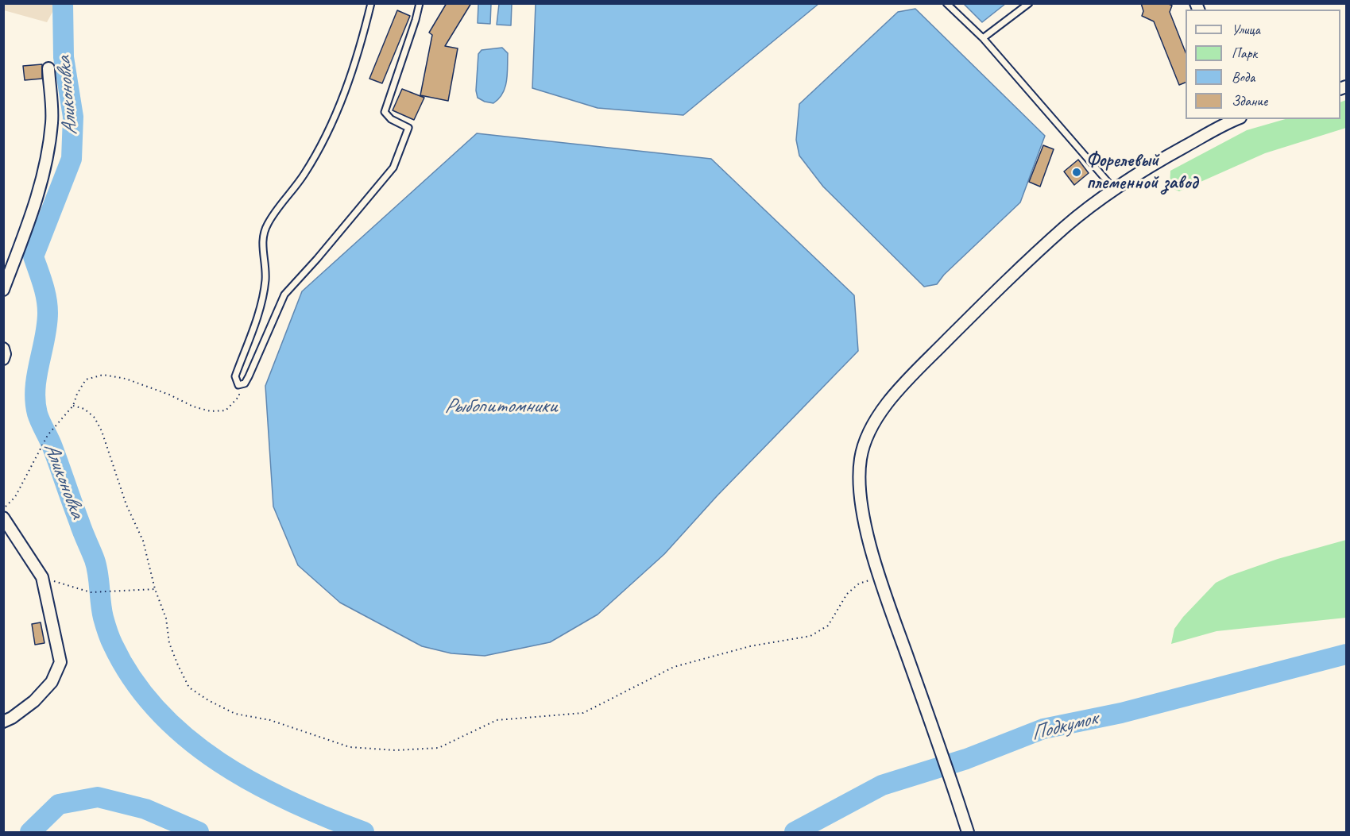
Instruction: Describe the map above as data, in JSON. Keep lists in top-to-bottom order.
{
  "water": ["Аликоновка", "Рыбопитомники", "Подкумок"],
  "places": ["Форелевый племенной завод"],
  "legend": [
    "Улица",
    "Парк",
    "Вода",
    "Здание"
  ]
}
